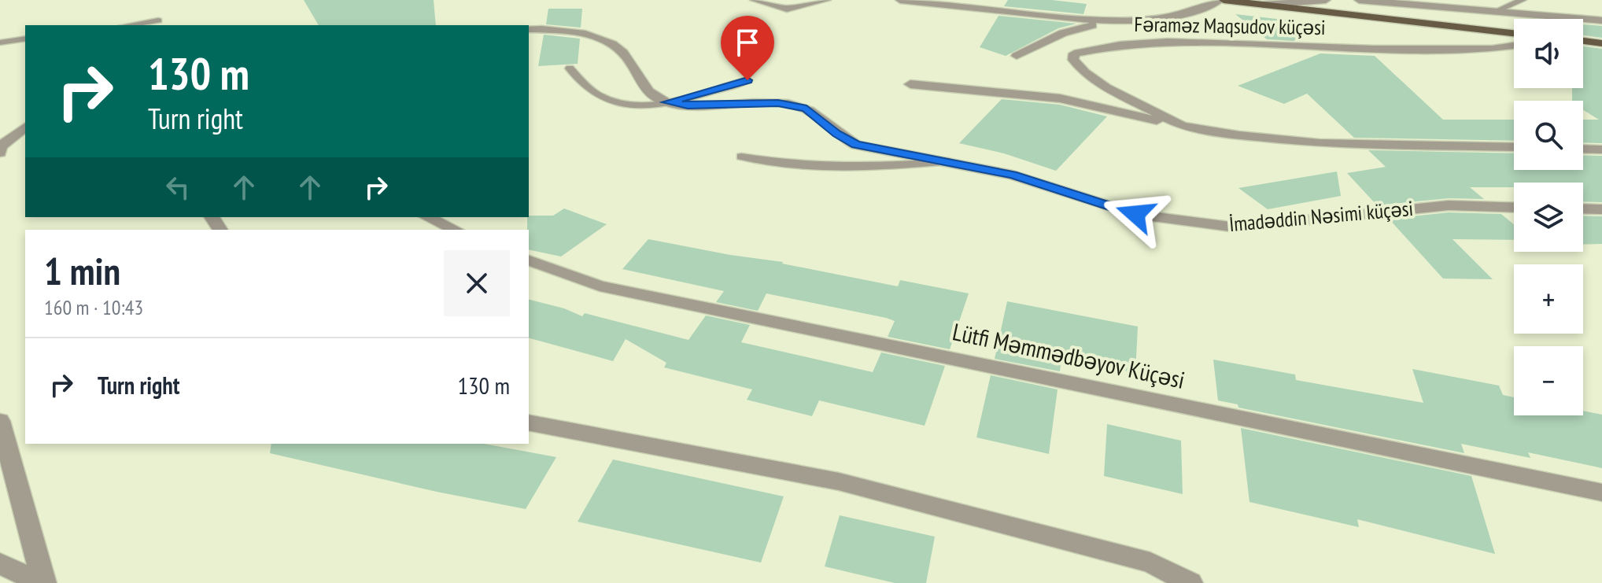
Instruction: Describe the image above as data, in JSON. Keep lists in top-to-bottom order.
{
  "streets": {
    "street": ["Fəraməz Maqsudov küçəsi", "İmadəddin Nəsimi küçəsi", "Lütfi Məmmədbəyov Küçəsi"]
  },
  "page": {
    "map_buttons": ["+", "−"],
    "turn": ["130 m", "Turn right"],
    "heading": ["1 min", "160 m · 10:43"],
    "list": [
      {
        "name": "Turn right",
        "value": "130 m"
      }
    ]
  }
}
